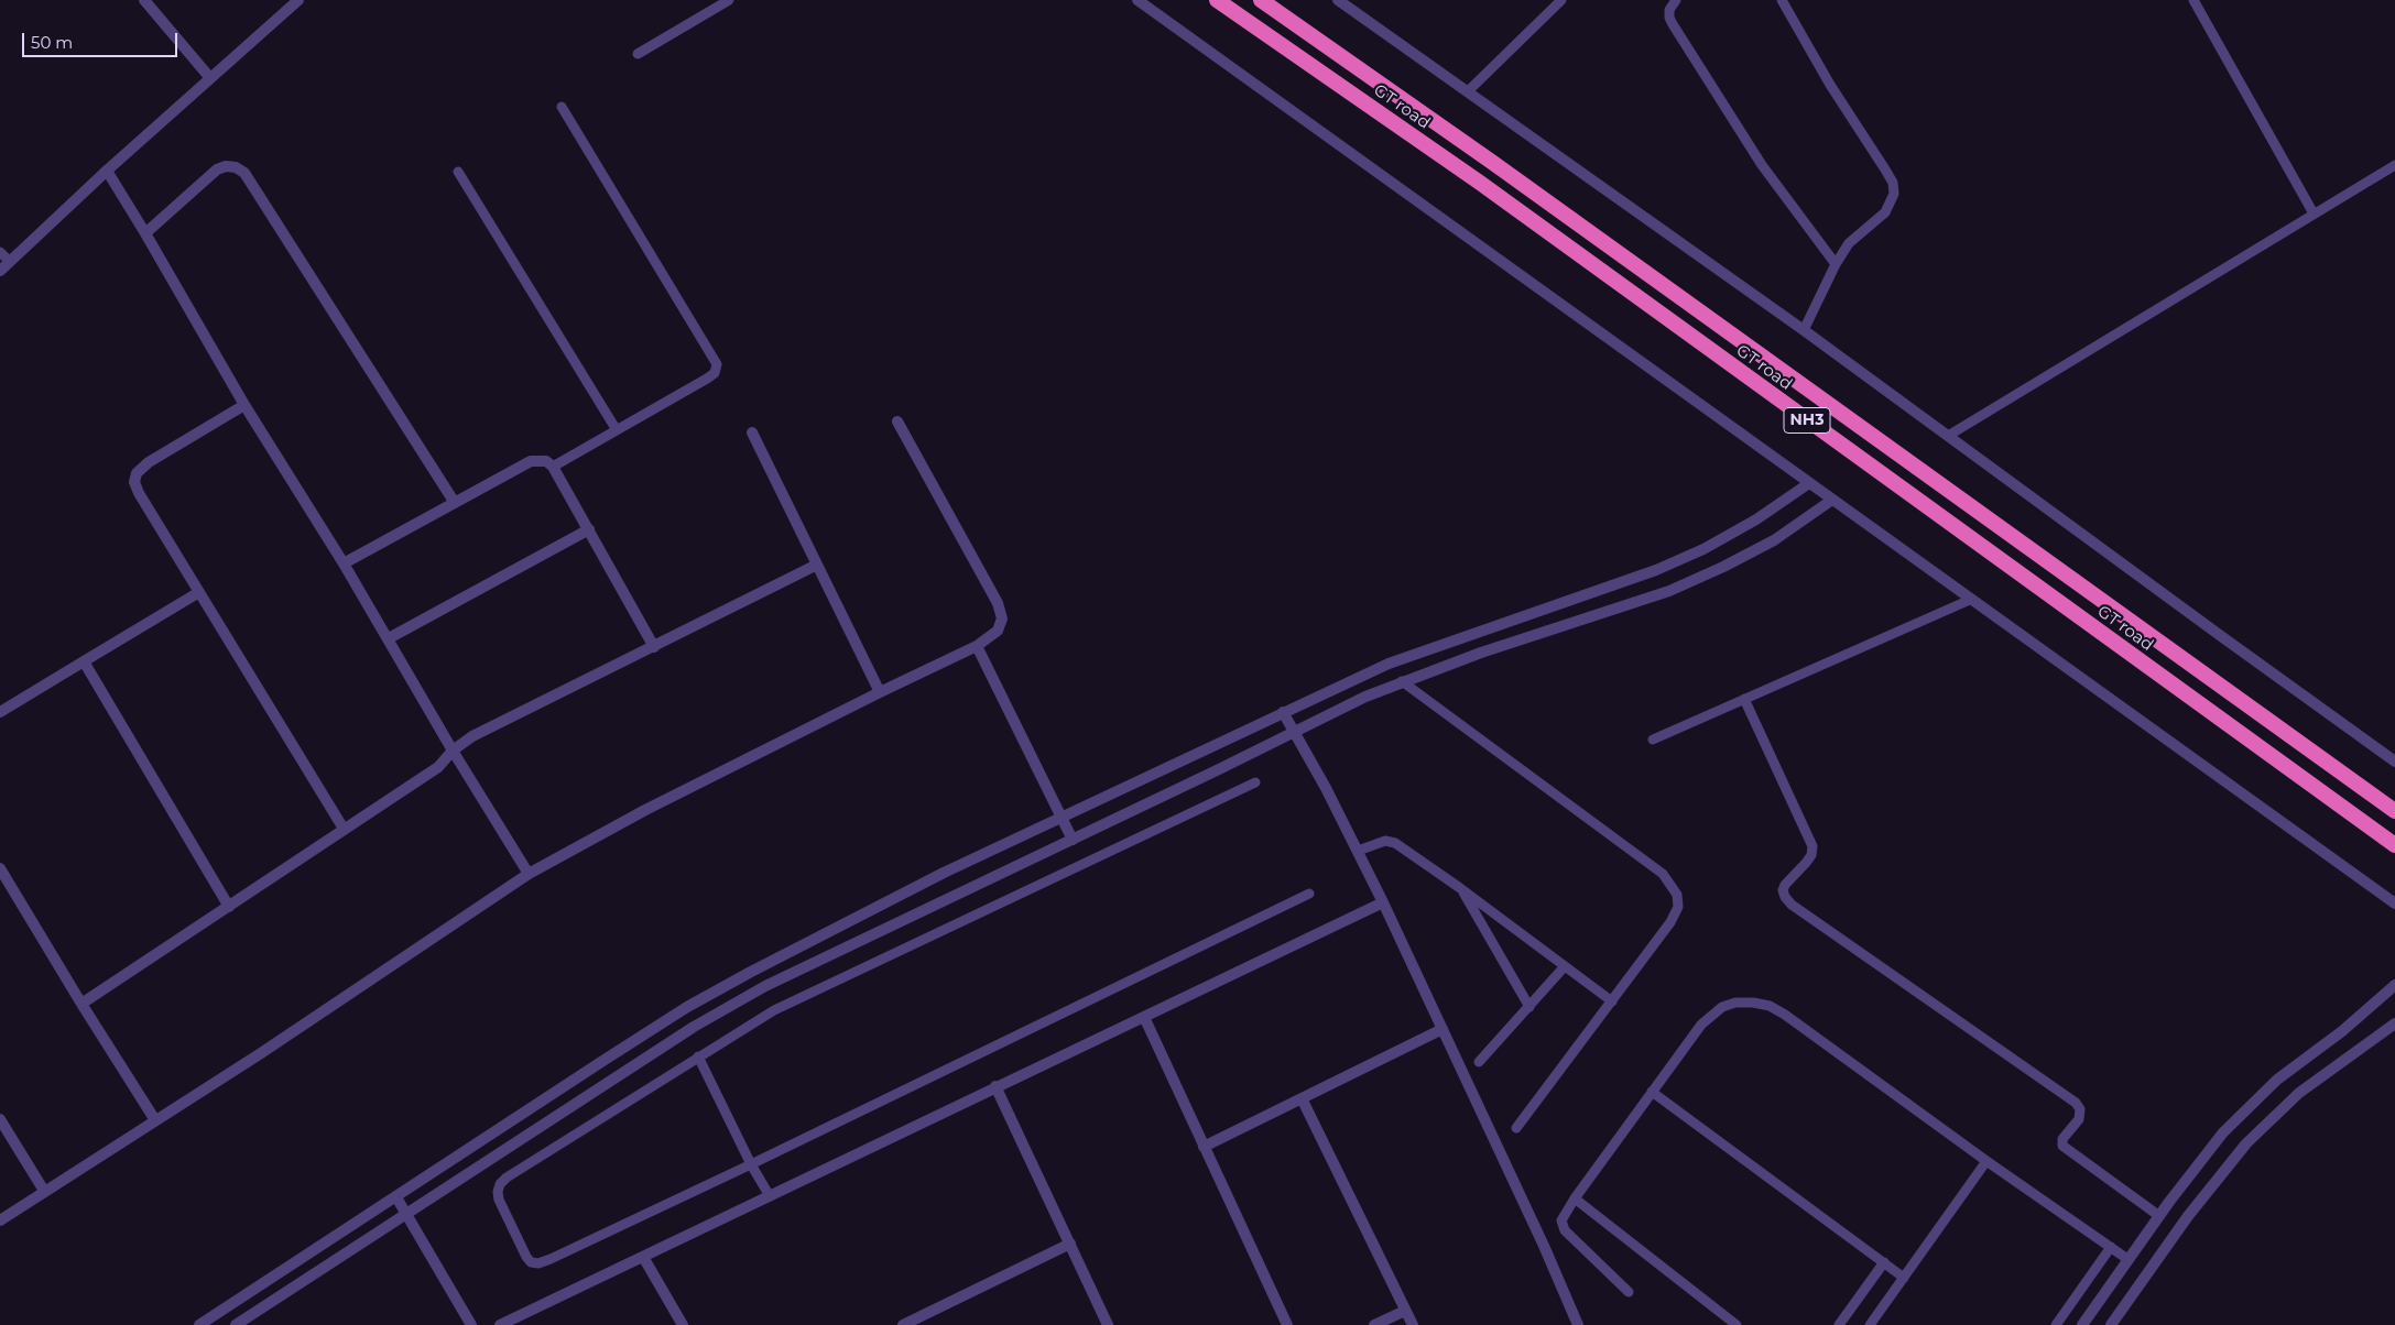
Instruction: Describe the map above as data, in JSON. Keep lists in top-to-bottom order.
{
  "streets": {
    "highway": ["GT road", "NH3"]
  },
  "scale_bar": "50 m"
}
